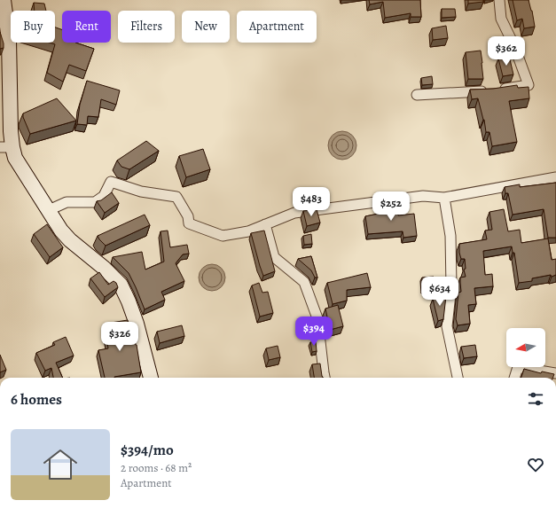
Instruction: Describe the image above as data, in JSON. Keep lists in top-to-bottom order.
{
  "north": "left",
  "page": {
    "chip": [
      "Buy",
      "Rent",
      "Filters",
      "New",
      "Apartment"
    ],
    "price": [
      "$362",
      "$483",
      "$252",
      "$634",
      "$394",
      "$326"
    ],
    "heading": "6 homes",
    "list": [
      {
        "name": "$394/mo",
        "note": "2 rooms · 68 m² · Apartment"
      }
    ]
  }
}
